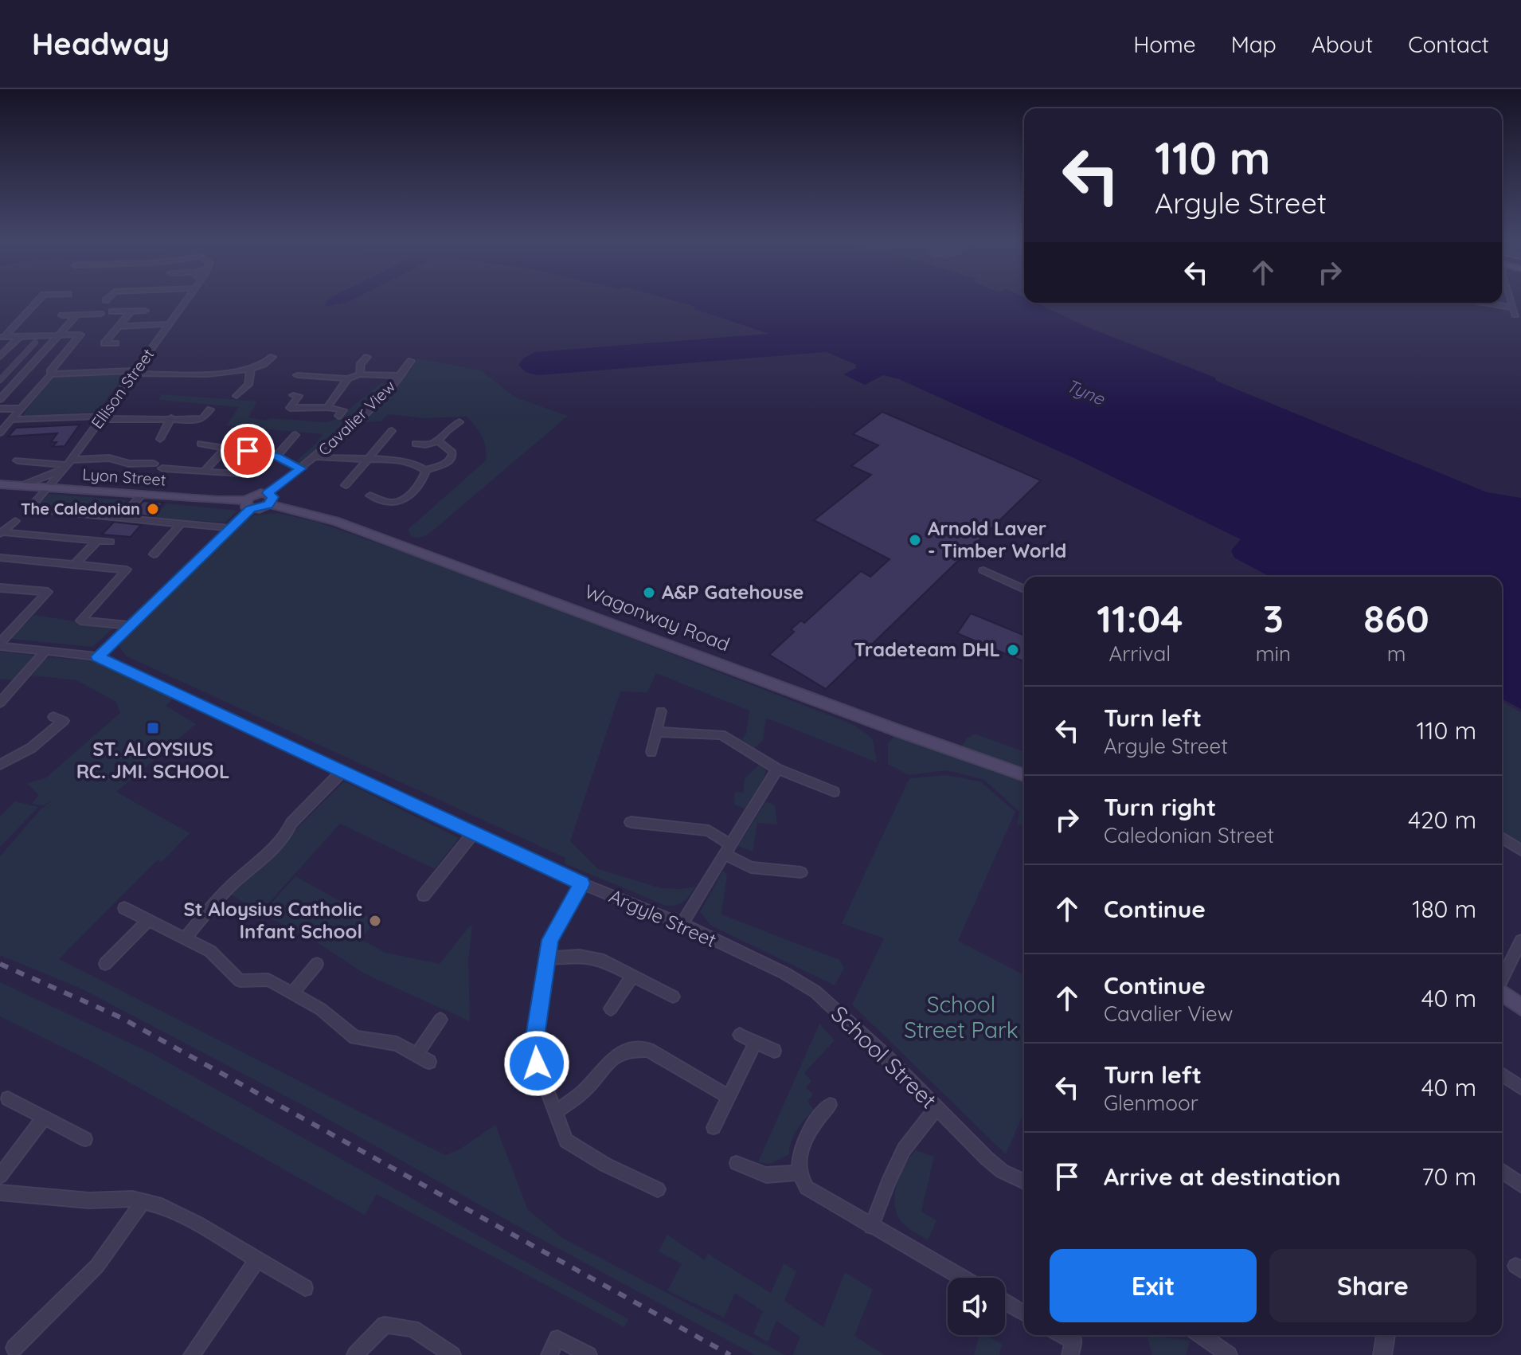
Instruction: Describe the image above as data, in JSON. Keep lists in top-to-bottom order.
{
  "streets": {
    "main road": ["Lyon Street", "Wagonway Road"],
    "street": [
      "Ellison Street",
      "Cavalier View",
      "Argyle Street",
      "School Street"
    ]
  },
  "crossings": [
    ["Ellison Street", "Lyon Street"],
    ["Cavalier View", "Wagonway Road"],
    ["Argyle Street", "School Street"]
  ],
  "water": ["Tyne"],
  "parks": ["School Street Park"],
  "places": {
    "other": [
      "The Caledonian",
      "Arnold Laver - Timber World",
      "A&P Gatehouse",
      "Tradeteam DHL",
      "St Aloysius Catholic Infant School"
    ],
    "transit": ["ST. ALOYSIUS RC. JMI. SCHOOL"]
  },
  "page": {
    "header": "Headway",
    "nav": [
      "Home",
      "Map",
      "About",
      "Contact"
    ],
    "turn": ["110 m", "Argyle Street"],
    "eta": [
      "11:04",
      "Arrival",
      "3",
      "min",
      "860",
      "m"
    ],
    "list": [
      {
        "name": "Turn left",
        "note": "Argyle Street",
        "value": "110 m"
      },
      {
        "name": "Turn right",
        "note": "Caledonian Street",
        "value": "420 m"
      },
      {
        "name": "Continue",
        "value": "180 m"
      },
      {
        "name": "Continue",
        "note": "Cavalier View",
        "value": "40 m"
      },
      {
        "name": "Turn left",
        "note": "Glenmoor",
        "value": "40 m"
      },
      {
        "name": "Arrive at destination",
        "value": "70 m"
      }
    ],
    "buttons": ["Exit", "Share"]
  }
}
